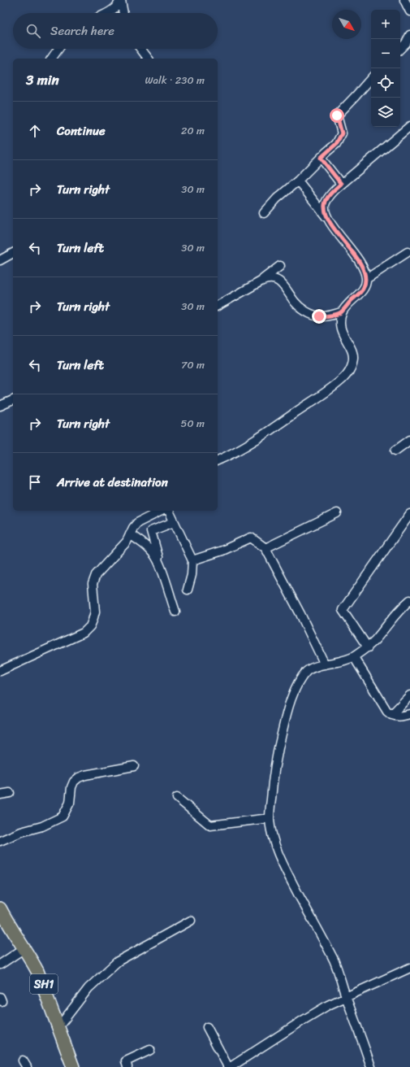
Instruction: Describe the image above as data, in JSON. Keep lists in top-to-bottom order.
{
  "streets": {
    "main road": ["SH1"]
  },
  "north": "bottom right",
  "page": {
    "map_buttons": ["+", "−"],
    "search": "Search here",
    "heading": ["3 min", "Walk · 230 m"],
    "list": [
      ["Continue", "20 m"],
      ["Turn right", "30 m"],
      ["Turn left", "30 m"],
      ["Turn right", "30 m"],
      ["Turn left", "70 m"],
      ["Turn right", "50 m"],
      "Arrive at destination"
    ]
  }
}
